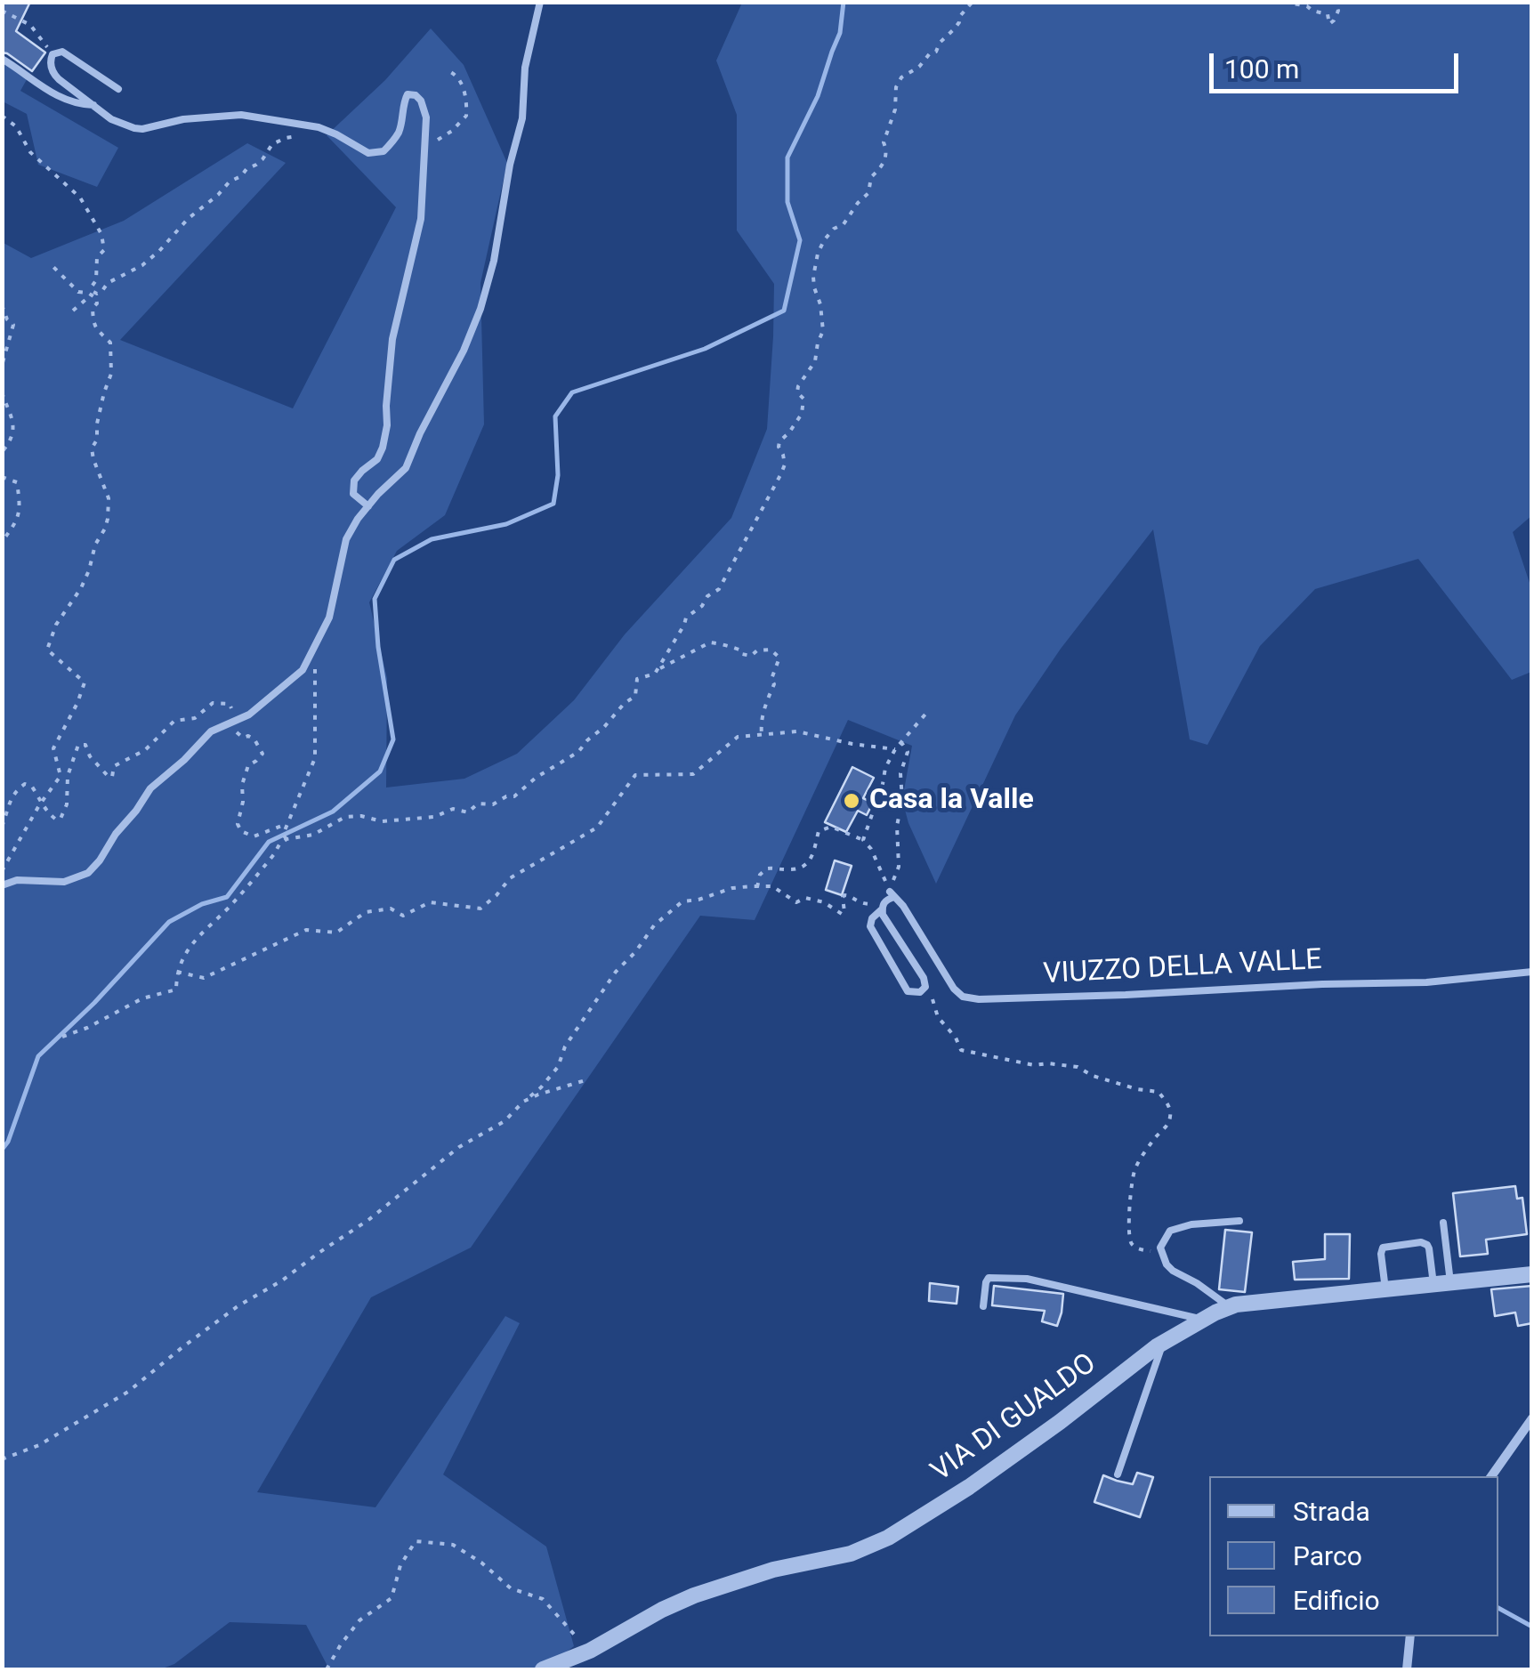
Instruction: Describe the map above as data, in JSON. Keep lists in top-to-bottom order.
{
  "streets": {
    "street": ["VIA DI GUALDO"],
    "lane": ["VIUZZO DELLA VALLE"]
  },
  "places": ["Casa la Valle"],
  "legend": ["Strada", "Parco", "Edificio"],
  "scale_bar": "100 m"
}
